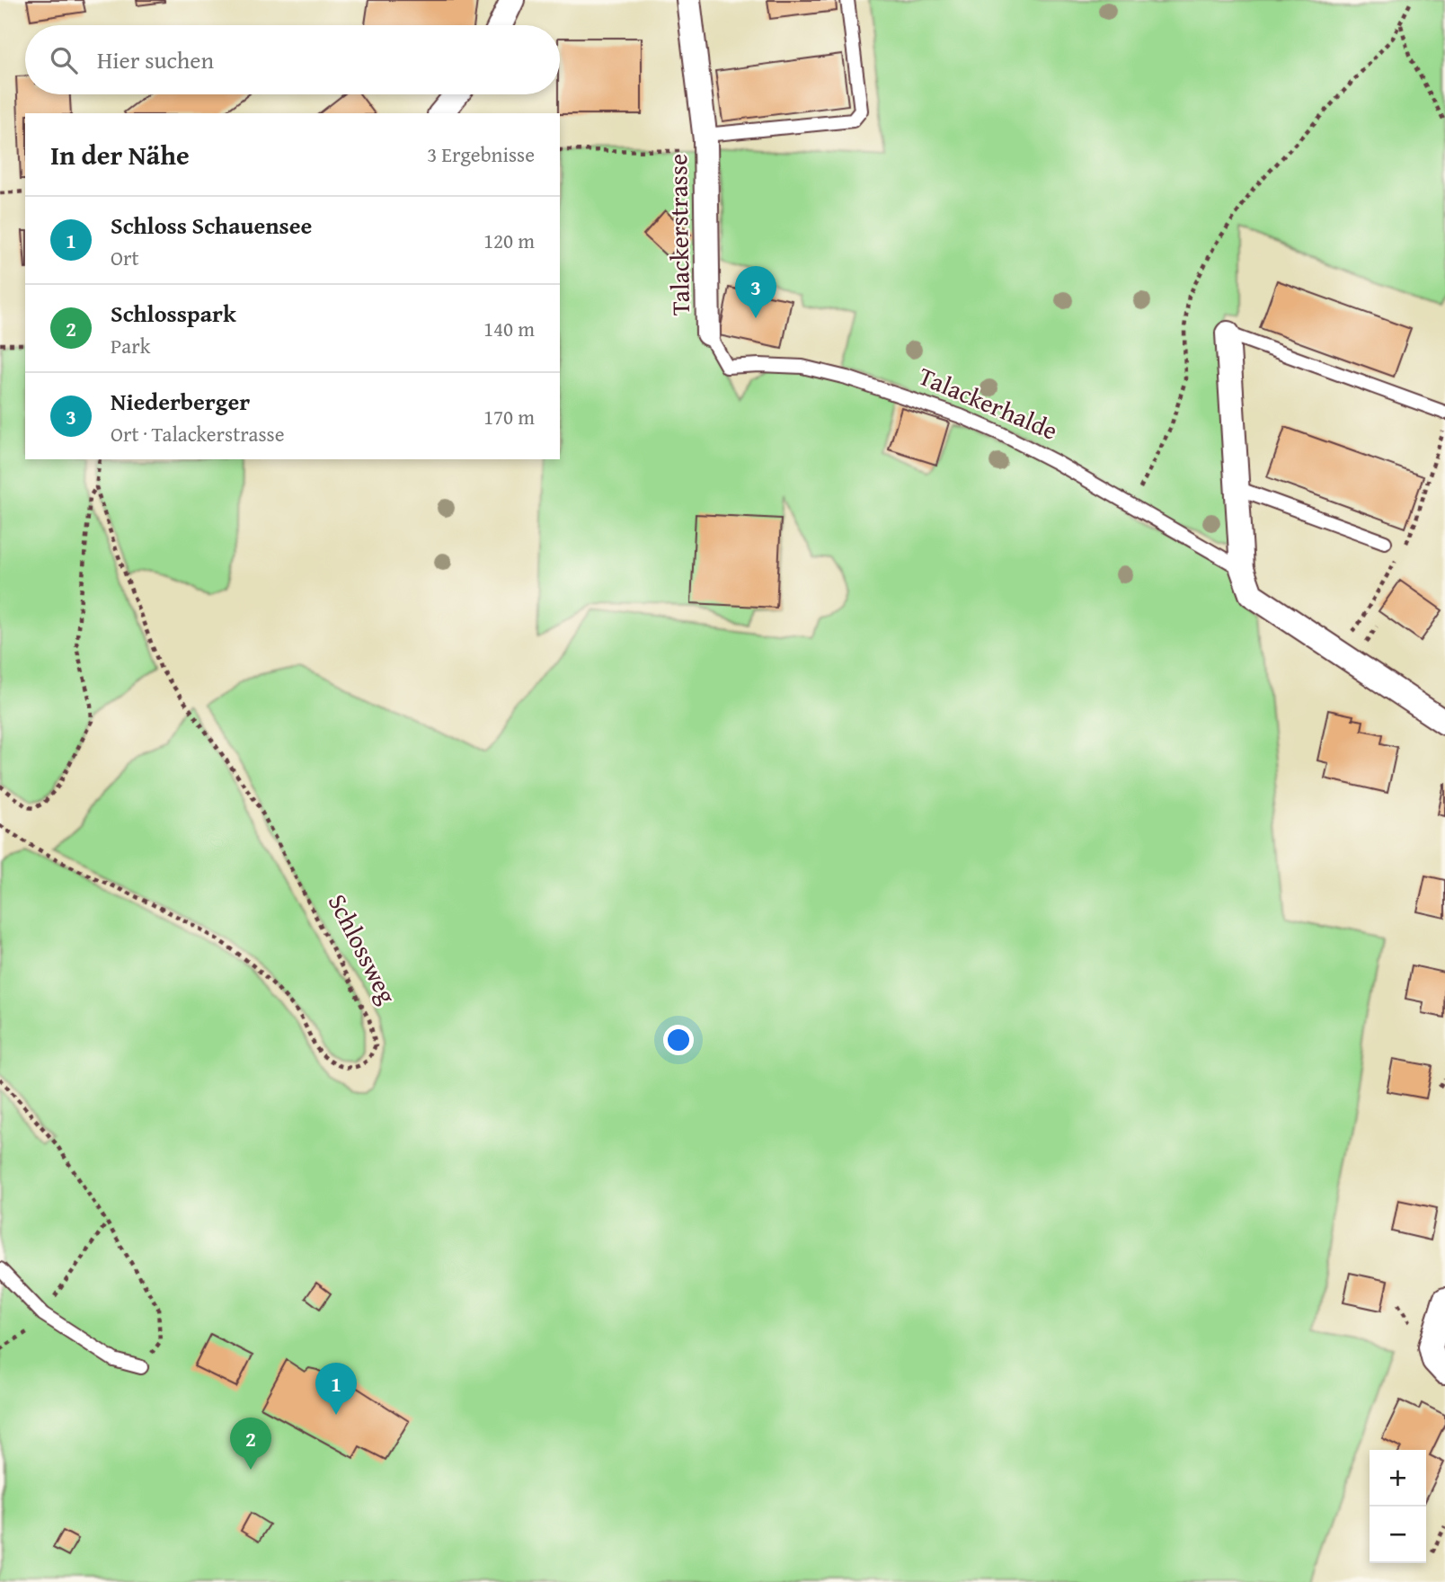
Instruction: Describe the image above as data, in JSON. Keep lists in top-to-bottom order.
{
  "streets": {
    "street": ["Talackerstrasse"],
    "lane": ["Talackerhalde"],
    "path": ["Schlossweg"]
  },
  "crossings": [
    ["Talackerstrasse", "Talackerhalde"]
  ],
  "page": {
    "search": "Hier suchen",
    "heading": ["In der Nähe", "3 Ergebnisse"],
    "list": [
      {
        "mark": "1",
        "name": "Schloss Schauensee",
        "note": "Ort",
        "value": "120 m"
      },
      {
        "mark": "2",
        "name": "Schlosspark",
        "note": "Park",
        "value": "140 m"
      },
      {
        "mark": "3",
        "name": "Niederberger",
        "note": "Ort · Talackerstrasse",
        "value": "170 m"
      }
    ],
    "pins": ["3", "1", "2"],
    "map_buttons": ["+", "−"]
  }
}
